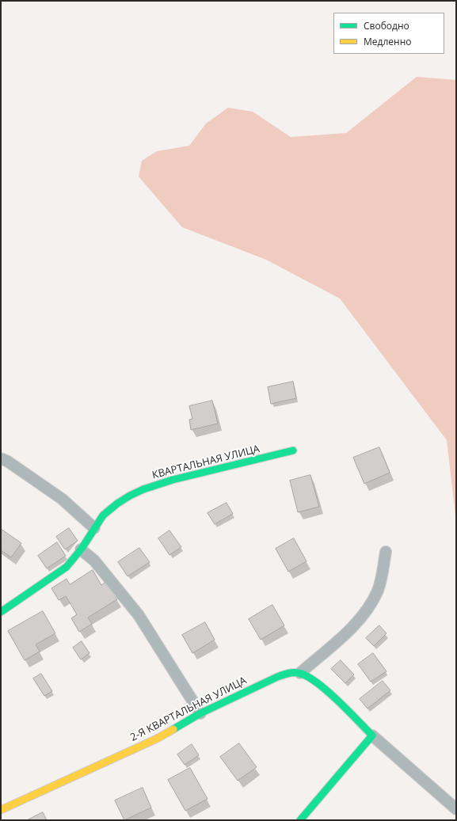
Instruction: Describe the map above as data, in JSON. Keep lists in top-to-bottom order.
{
  "streets": {
    "street": ["КВАРТАЛЬНАЯ УЛИЦА", "2-Я КВАРТАЛЬНАЯ УЛИЦА"]
  },
  "legend": ["Свободно", "Медленно"]
}
